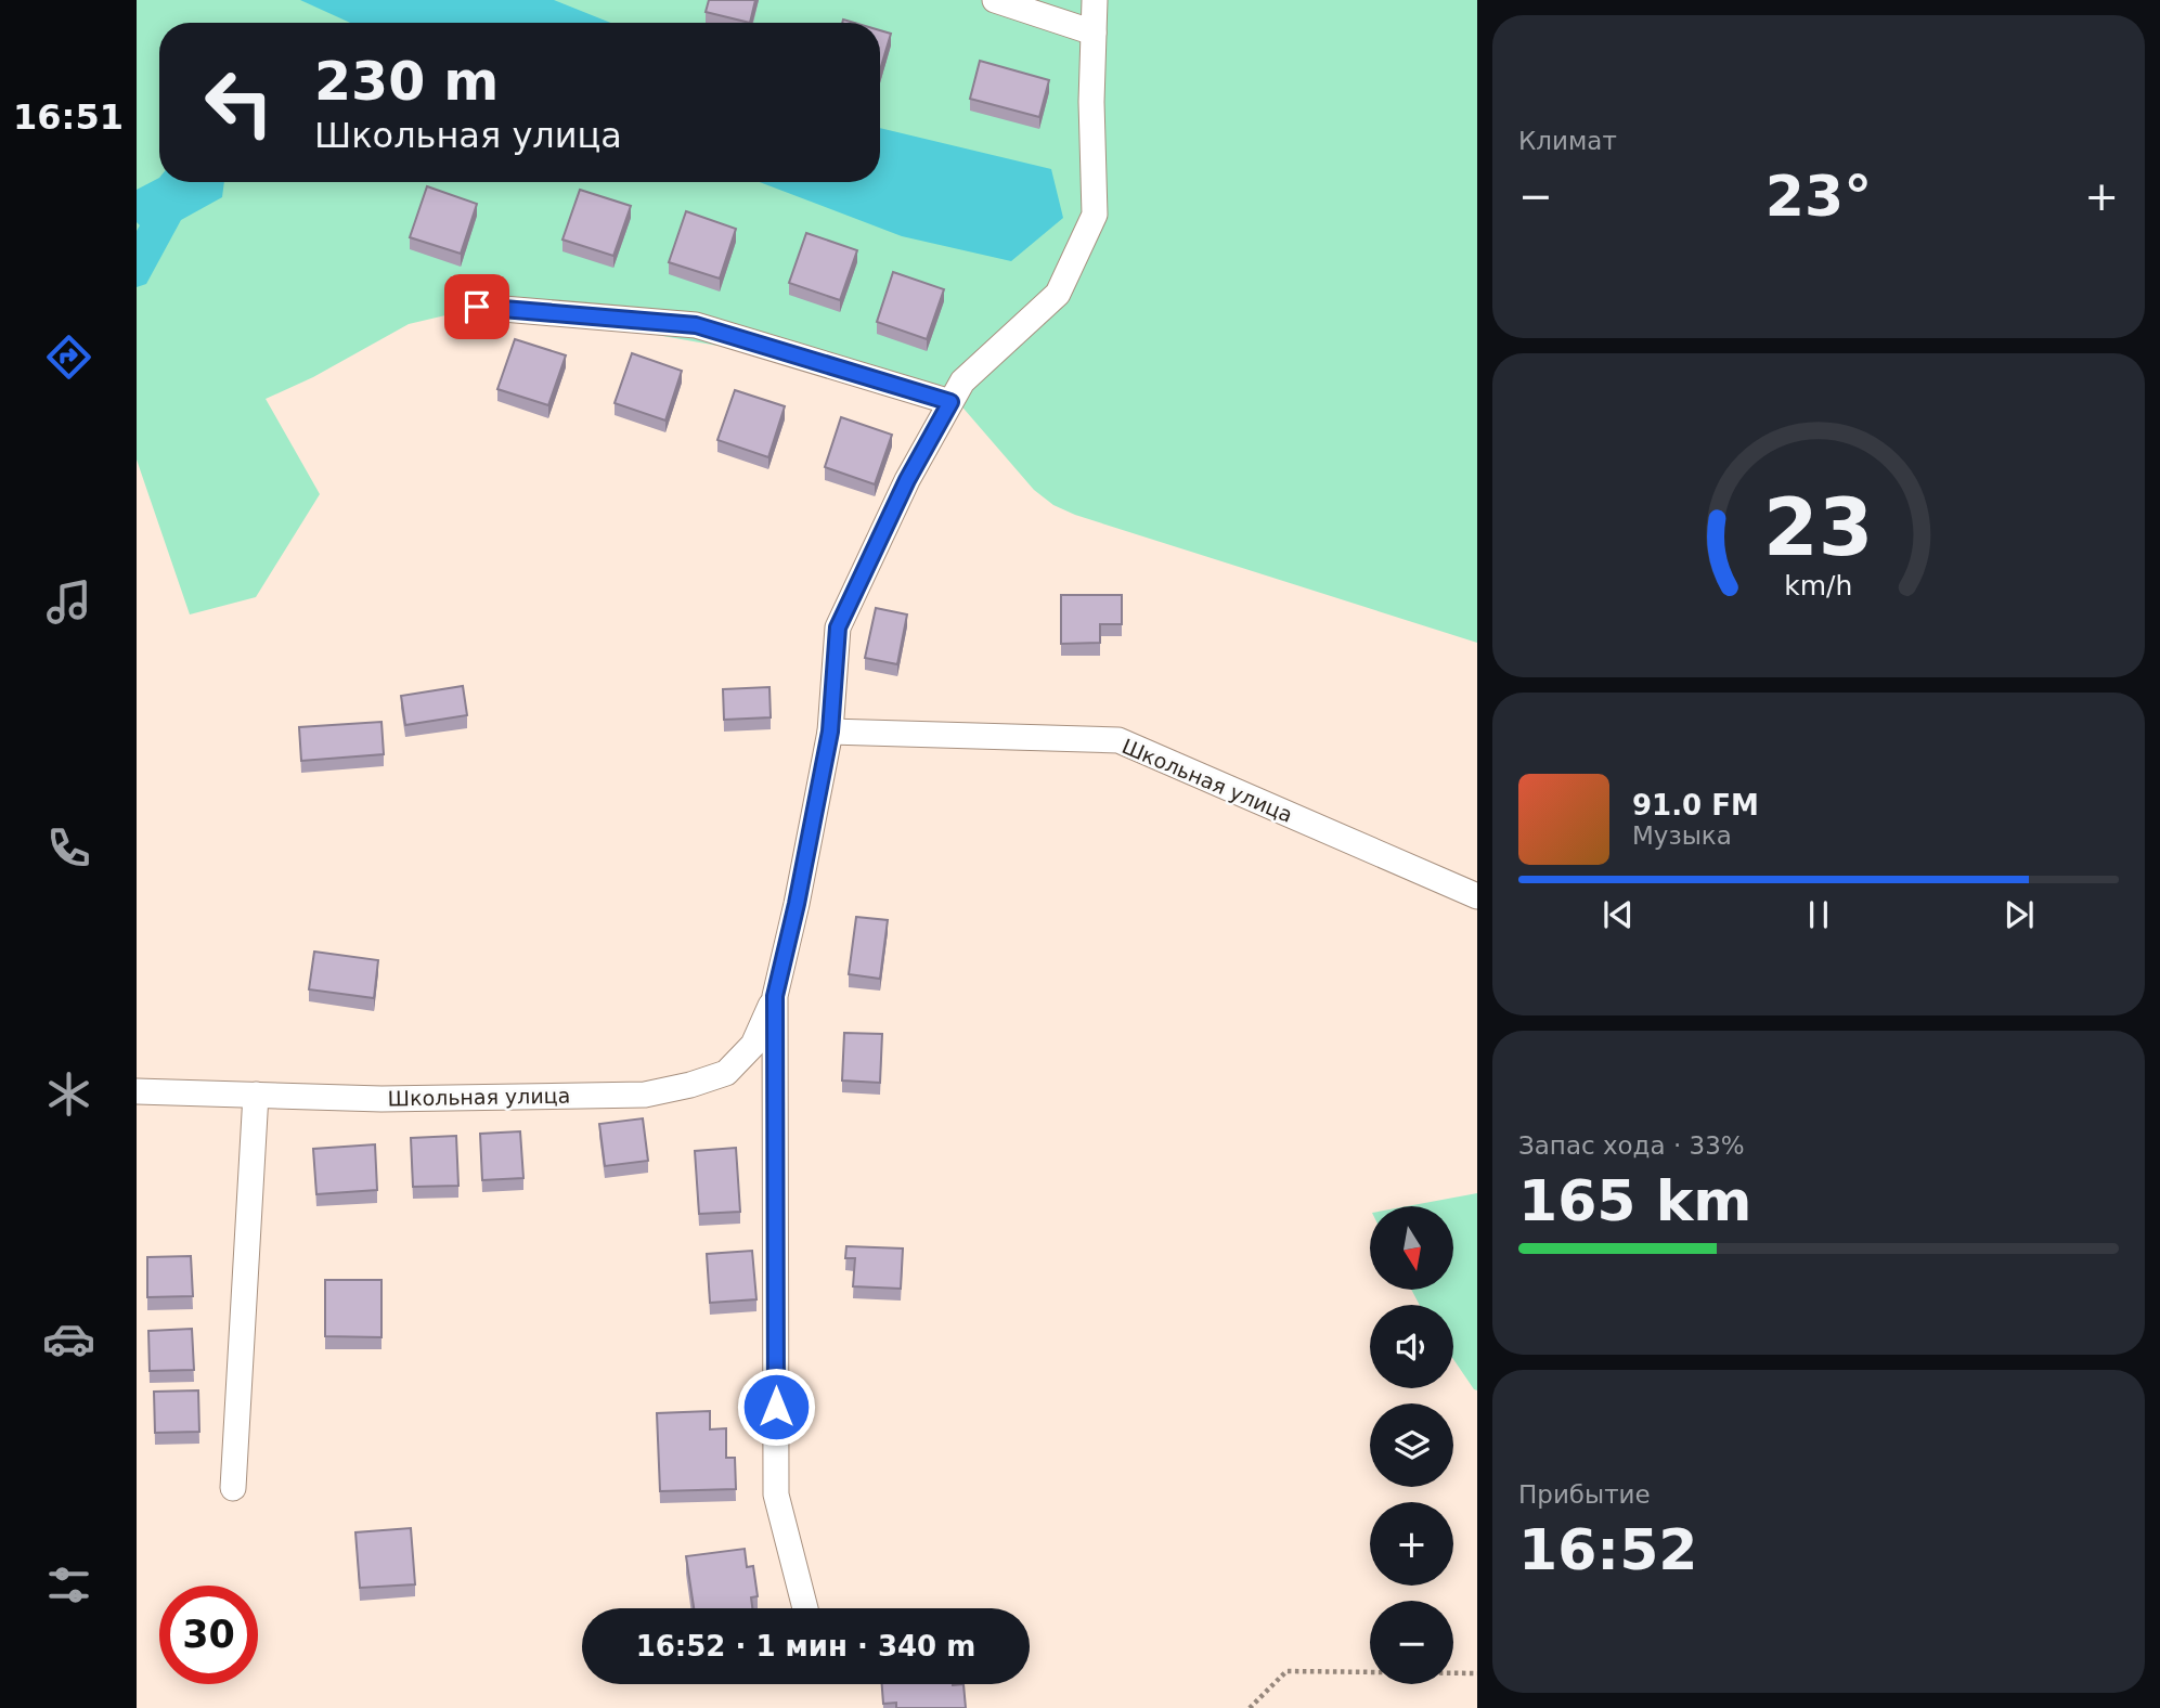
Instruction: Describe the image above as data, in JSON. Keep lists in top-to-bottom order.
{
  "streets": {
    "street": ["Школьная улица"]
  },
  "north": "bottom",
  "page": {
    "tabs": "16:51",
    "tile": [
      "Климат",
      ["Запас хода · 33%", "165 km"],
      ["Прибытие", "16:52"]
    ],
    "turn": ["230 m", "Школьная улица"],
    "heat": ["−", "23°", "+"],
    "song": ["91.0 FM", "Музыка"],
    "map_buttons": ["+", "−"],
    "limit": "30",
    "trip": "16:52 · 1 мин · 340 m",
    "gauge": ["23", "km/h"]
  }
}
